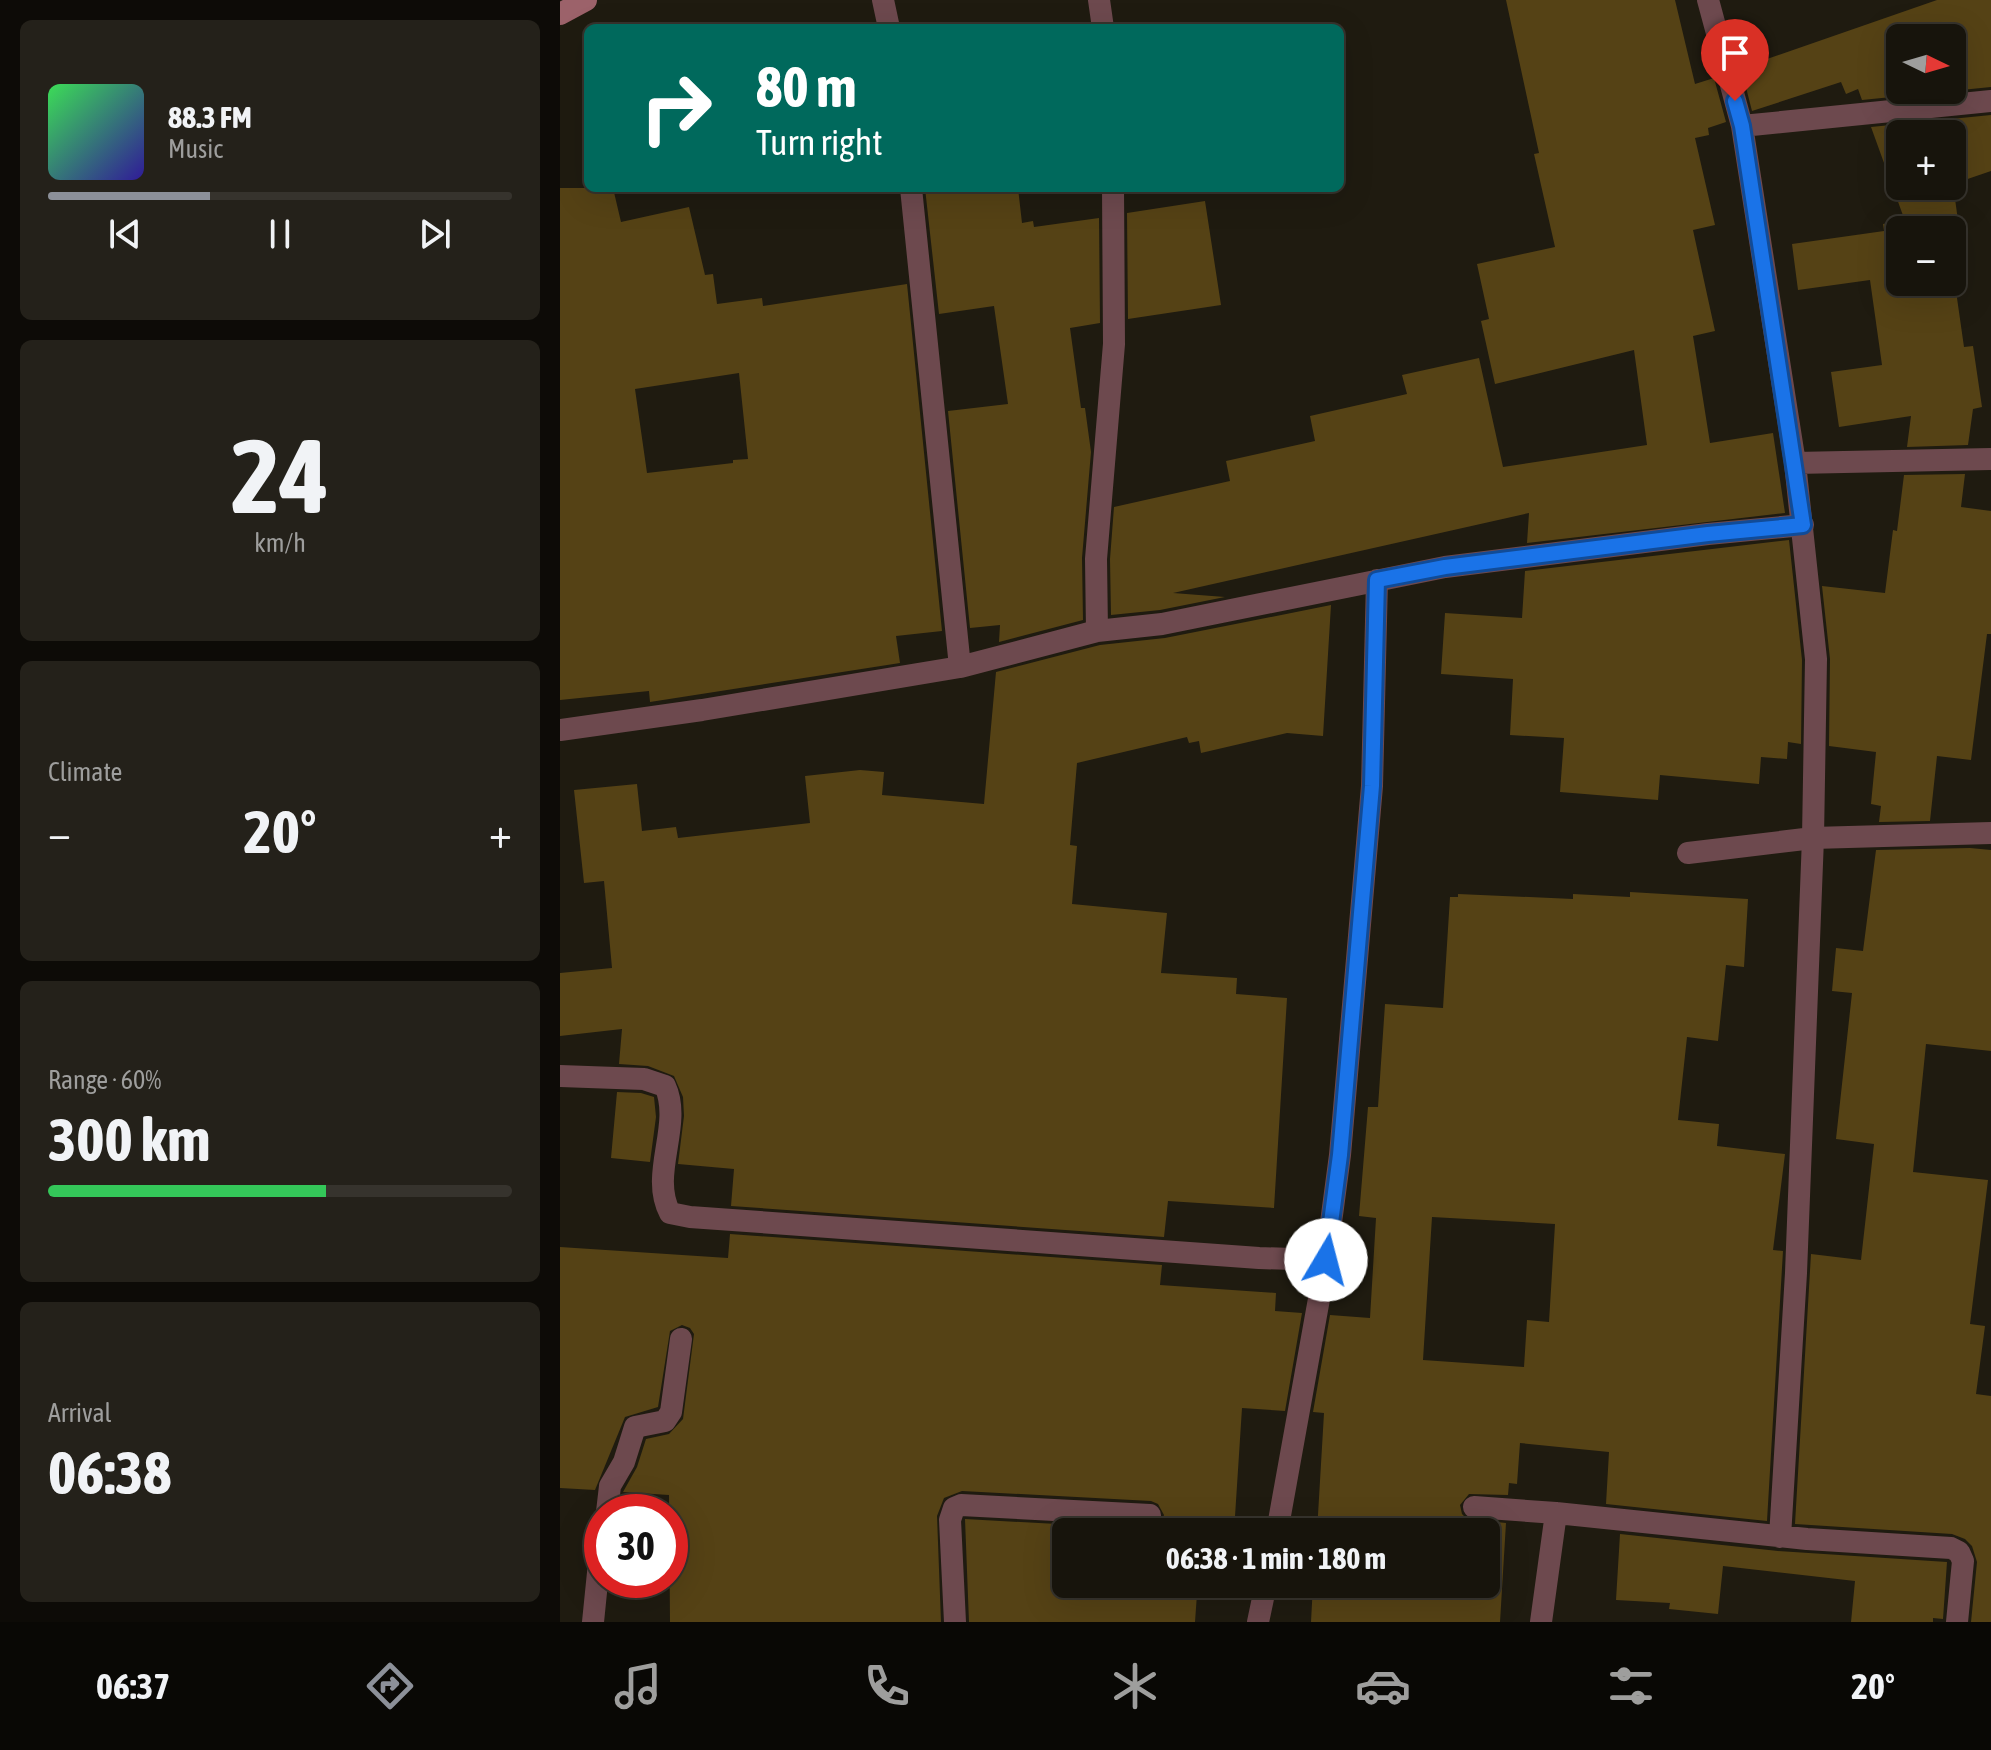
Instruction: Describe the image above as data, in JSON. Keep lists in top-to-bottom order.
{
  "north": "right",
  "page": {
    "map_buttons": ["+", "−"],
    "turn": ["80 m", "Turn right"],
    "song": ["88.3 FM", "Music"],
    "tile": [
      ["24", "km/h"],
      "Climate",
      ["Range · 60%", "300 km"],
      ["Arrival", "06:38"]
    ],
    "heat": ["−", "20°", "+"],
    "limit": "30",
    "trip": "06:38 · 1 min · 180 m",
    "tabs": ["06:37", "20°"]
  }
}
